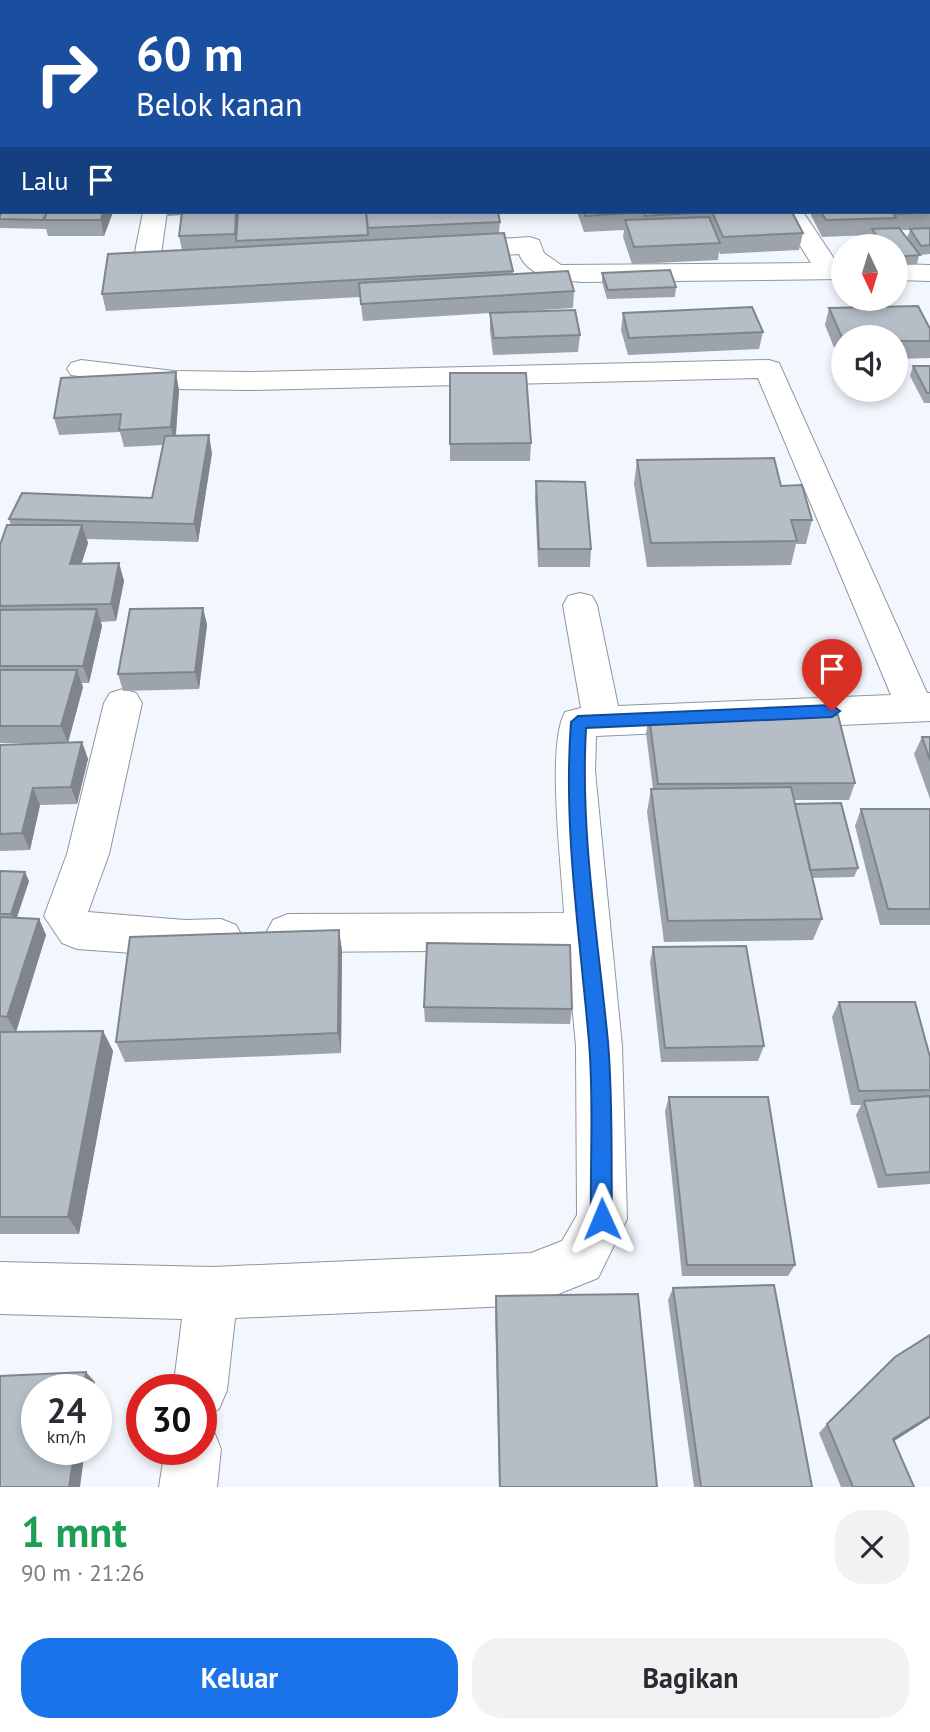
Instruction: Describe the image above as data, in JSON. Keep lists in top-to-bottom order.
{
  "north": "bottom",
  "page": {
    "turn": ["60 m", "Belok kanan"],
    "then": "Lalu",
    "speed": "24 km/h",
    "limit": "30",
    "heading": ["1 mnt", "90 m · 21:26"],
    "buttons": ["Keluar", "Bagikan"]
  }
}
